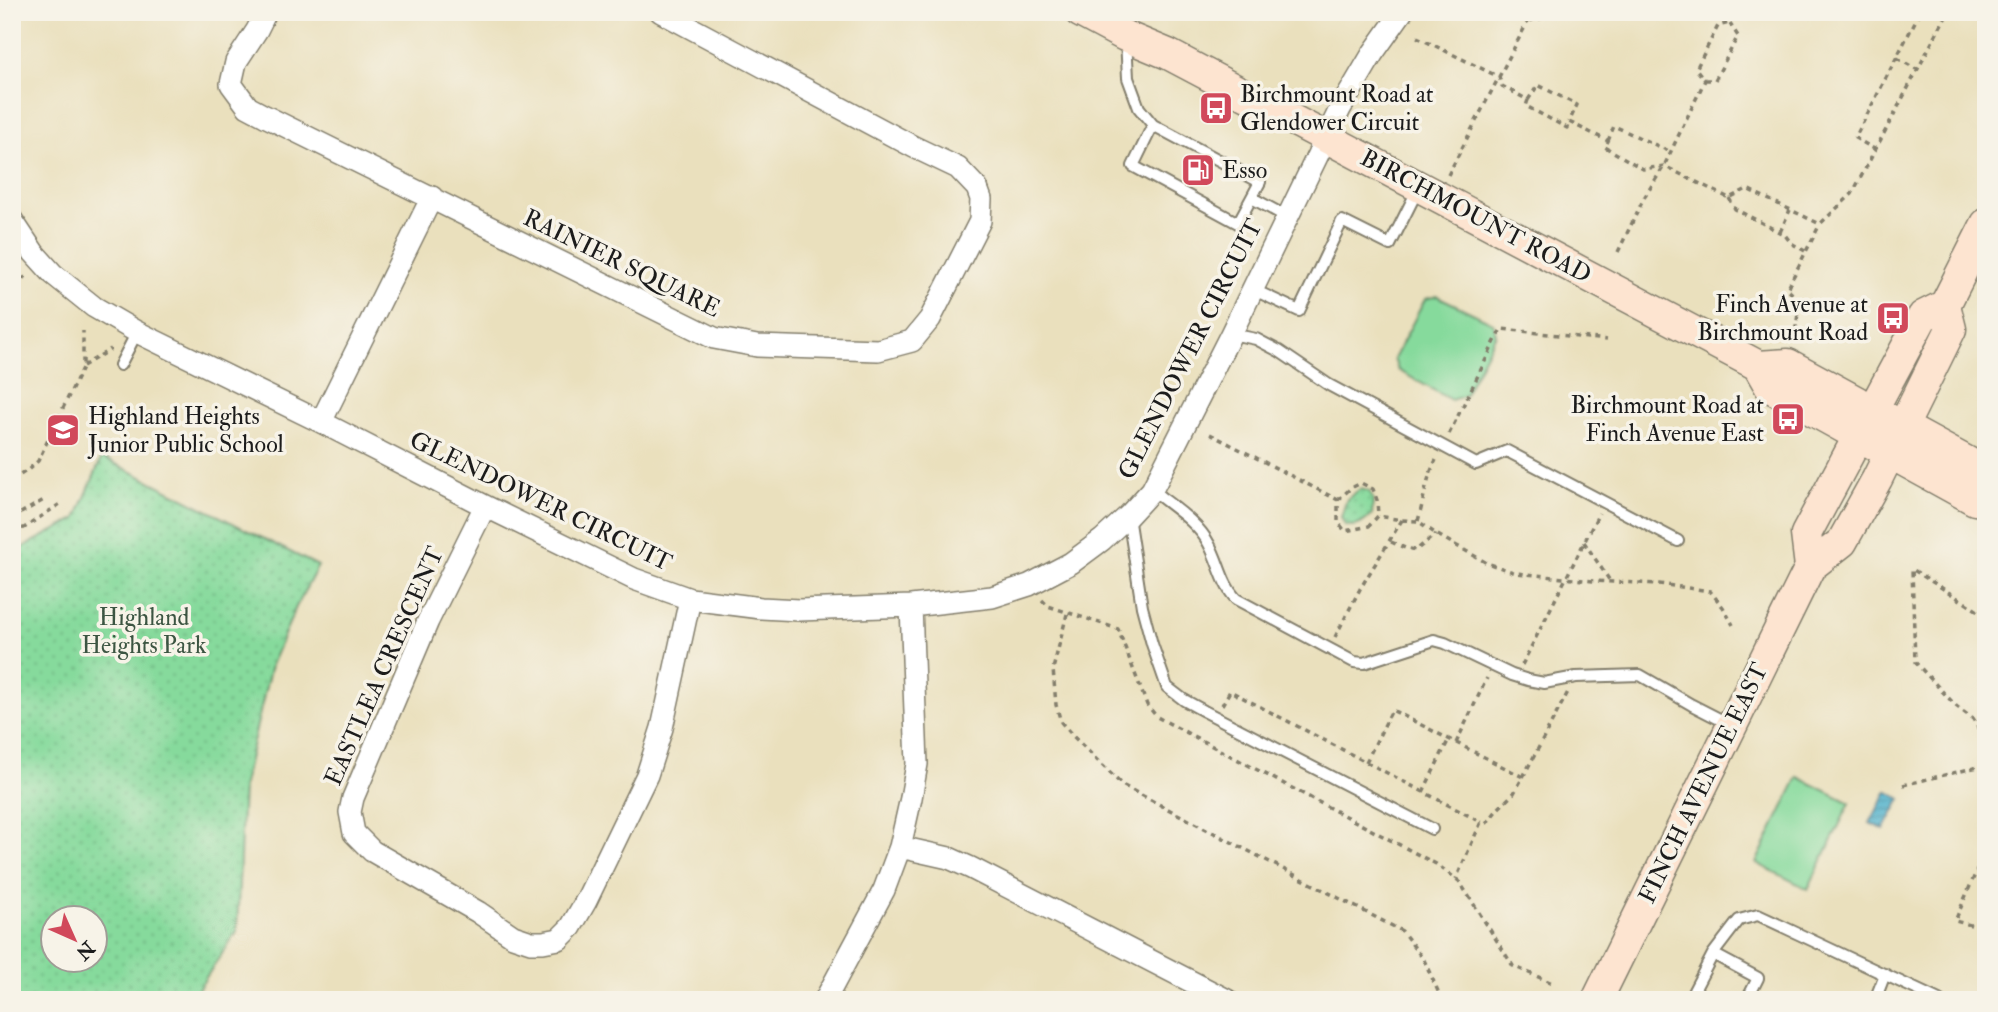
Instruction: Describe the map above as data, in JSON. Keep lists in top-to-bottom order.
{
  "streets": {
    "main road": ["BIRCHMOUNT ROAD", "FINCH AVENUE EAST"],
    "street": ["RAINIER SQUARE", "GLENDOWER CIRCUIT", "EASTLEA CRESCENT"]
  },
  "crossings": [
    ["BIRCHMOUNT ROAD", "GLENDOWER CIRCUIT"],
    ["BIRCHMOUNT ROAD", "FINCH AVENUE EAST"],
    ["GLENDOWER CIRCUIT", "EASTLEA CRESCENT"]
  ],
  "parks": ["Highland Heights Park"],
  "places": {
    "bus stop": ["Birchmount Road at Glendower Circuit", "Finch Avenue at Birchmount Road", "Birchmount Road at Finch Avenue East"],
    "fuel station": ["Esso"],
    "school or university": ["Highland Heights Junior Public School"]
  },
  "north": "bottom right"
}
